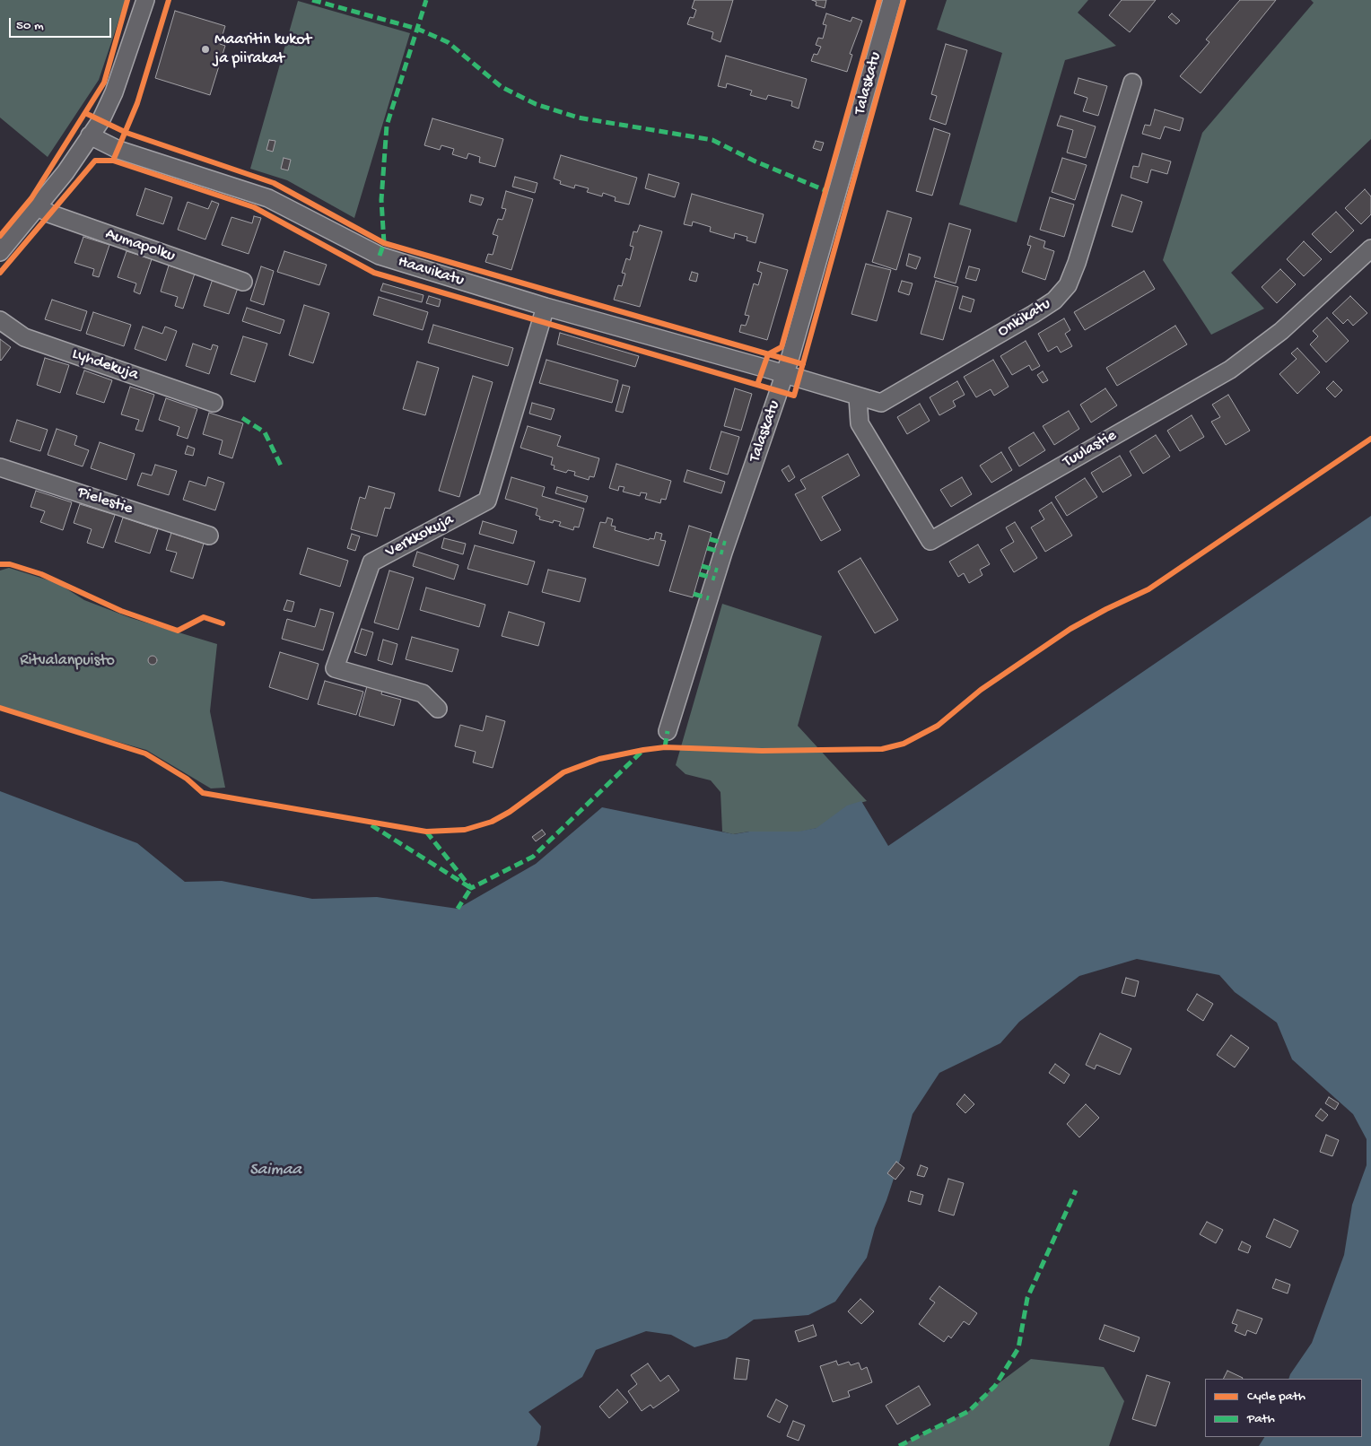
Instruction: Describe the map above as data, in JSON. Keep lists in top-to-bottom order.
{
  "streets": {
    "street": [
      "Talaskatu",
      "Aumapolku",
      "Haavikatu",
      "Onkikatu",
      "Lyhdekuja",
      "Tuulastie",
      "Pielestie",
      "Verkkokuja"
    ]
  },
  "crossings": [
    ["Talaskatu", "Haavikatu"],
    ["Talaskatu", "Onkikatu"],
    ["Haavikatu", "Onkikatu"],
    ["Haavikatu", "Verkkokuja"],
    ["Onkikatu", "Tuulastie"]
  ],
  "water": ["Saimaa"],
  "parks": ["Ritvalanpuisto"],
  "places": ["Maaritin kukot ja piirakat"],
  "legend": ["Cycle path", "Path"],
  "scale_bar": "50 m"
}
